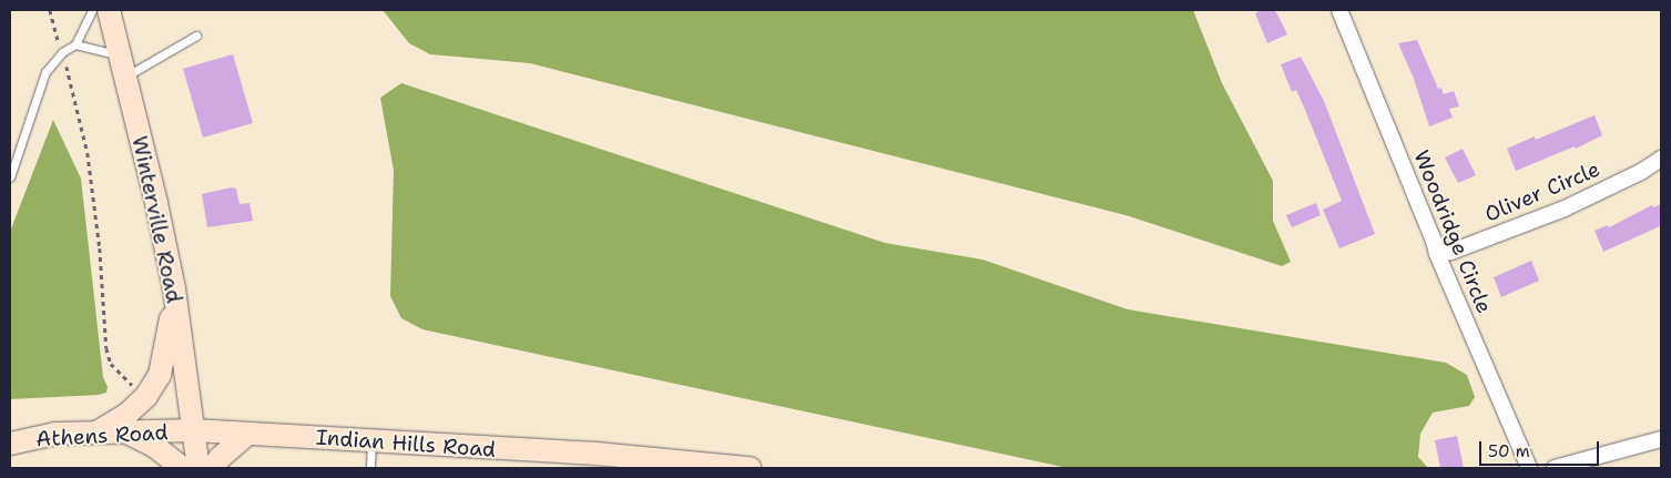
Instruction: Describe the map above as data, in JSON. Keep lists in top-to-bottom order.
{
  "streets": {
    "street": [
      "Oliver Circle",
      "Winterville Road",
      "Woodridge Circle",
      "Athens Road",
      "Indian Hills Road"
    ]
  },
  "crossings": [
    ["Oliver Circle", "Woodridge Circle"],
    ["Winterville Road", "Athens Road"],
    ["Winterville Road", "Indian Hills Road"],
    ["Athens Road", "Indian Hills Road"]
  ],
  "scale_bar": "50 m"
}
